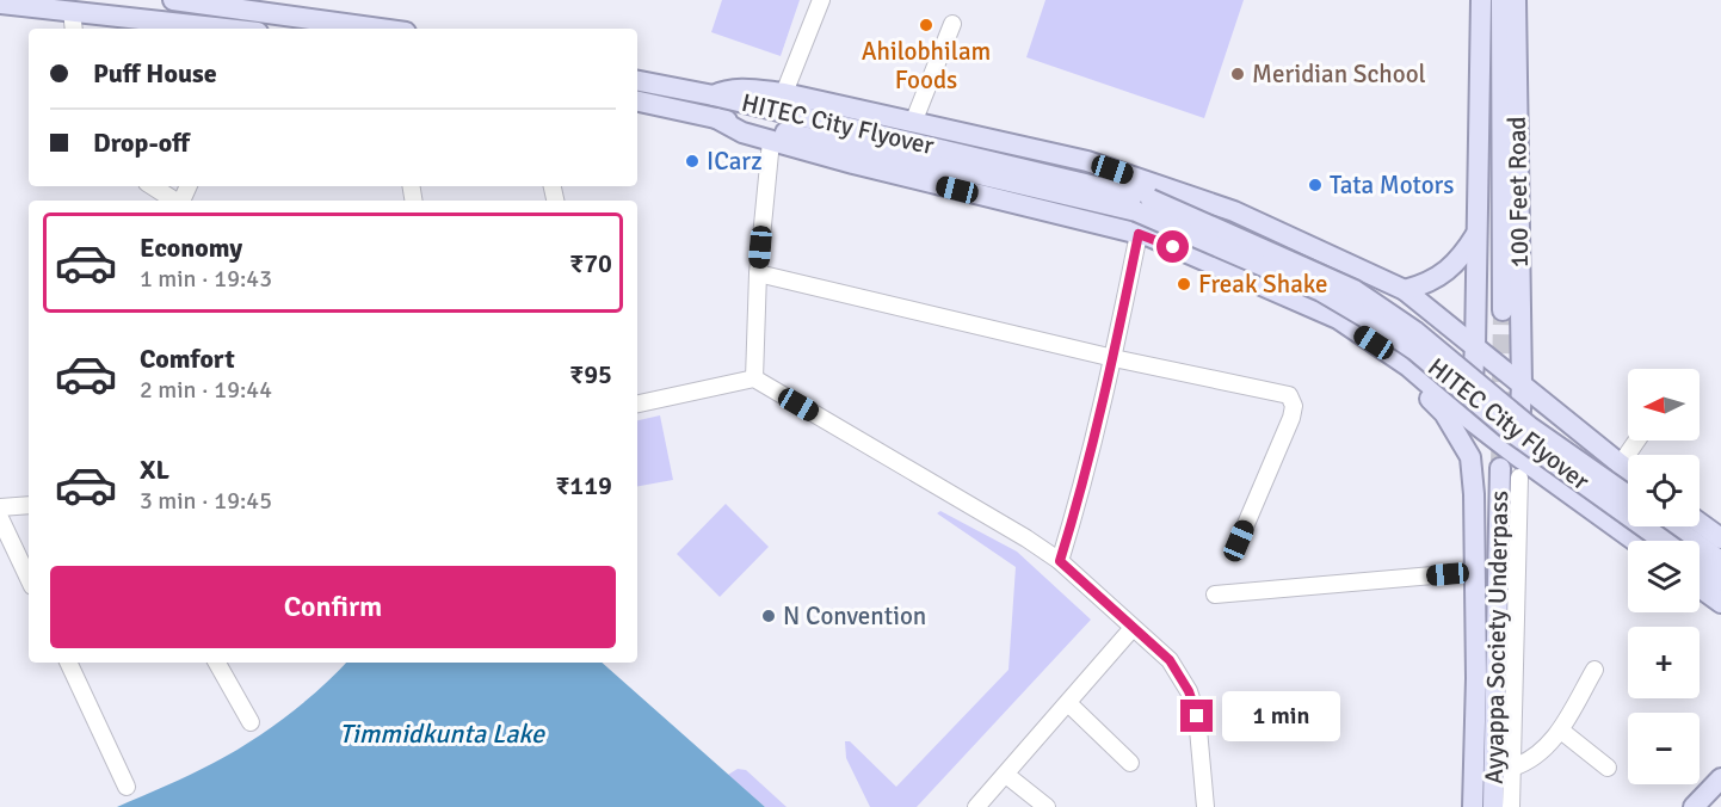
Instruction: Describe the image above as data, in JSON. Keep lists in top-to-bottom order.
{
  "streets": {
    "main road": ["HITEC City Flyover", "100 Feet Road", "Ayyappa Society Underpass"]
  },
  "crossings": [
    ["100 Feet Road", "Ayyappa Society Underpass"]
  ],
  "water": ["Timmidkunta Lake"],
  "places": [
    "Ahilobhilam Foods",
    "Meridian School",
    "ICarz",
    "Tata Motors",
    "Freak Shake",
    "N Convention"
  ],
  "north": "left",
  "page": {
    "banner": ["Puff House", "Drop-off"],
    "list": [
      {
        "name": "Economy",
        "note": "1 min · 19:43",
        "value": "₹70"
      },
      {
        "name": "Comfort",
        "note": "2 min · 19:44",
        "value": "₹95"
      },
      {
        "name": "XL",
        "note": "3 min · 19:45",
        "value": "₹119"
      }
    ],
    "map_buttons": ["+", "−"],
    "buttons": "Confirm",
    "bubble": "1 min"
  }
}
